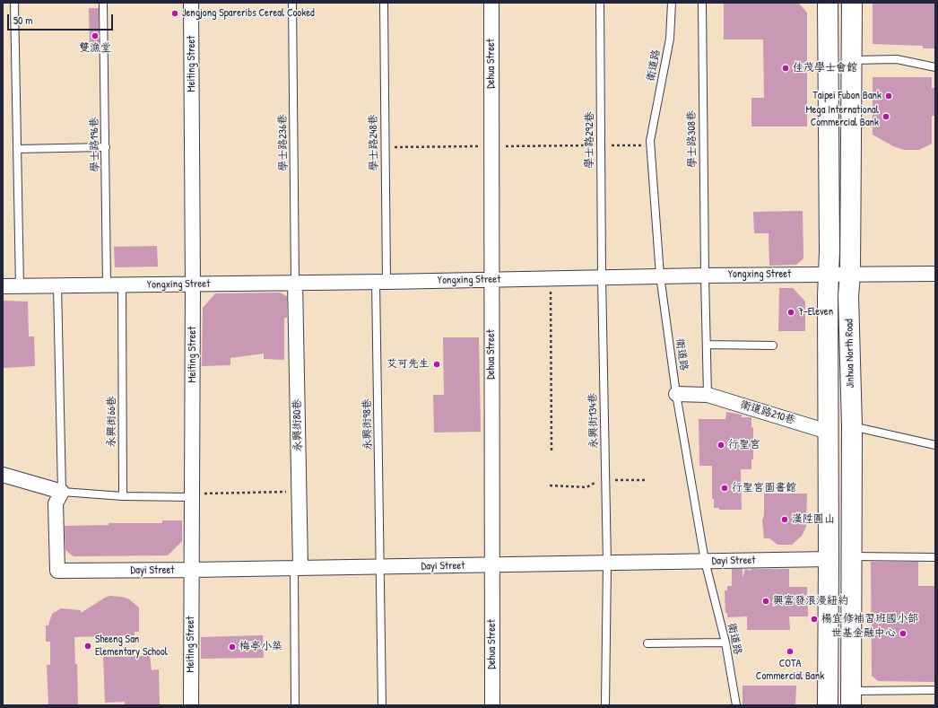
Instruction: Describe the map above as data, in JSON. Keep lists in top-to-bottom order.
{
  "streets": {
    "main road": ["Jinhua North Road"],
    "street": [
      "Meiting Street",
      "Dehua Street",
      "Yongxing Street",
      "衛道路210巷",
      "永興街80巷",
      "Dayi Street"
    ],
    "lane": [
      "衛道路",
      "學士路308巷",
      "學士路292巷",
      "學士路236巷",
      "學士路248巷",
      "學士路196巷",
      "永興街134巷",
      "永興街66巷",
      "永興街98巷"
    ]
  },
  "crossings": [
    ["Meiting Street", "Yongxing Street"],
    ["Meiting Street", "Dayi Street"],
    ["Dehua Street", "Yongxing Street"],
    ["Dehua Street", "Dayi Street"],
    ["衛道路", "Yongxing Street"],
    ["衛道路", "衛道路210巷"],
    ["衛道路", "Dayi Street"],
    ["學士路308巷", "Yongxing Street"],
    ["學士路292巷", "Yongxing Street"],
    ["學士路292巷", "永興街134巷"],
    ["學士路236巷", "Yongxing Street"],
    ["學士路236巷", "永興街80巷"],
    ["學士路248巷", "Yongxing Street"],
    ["學士路248巷", "永興街98巷"],
    ["學士路196巷", "Yongxing Street"],
    ["Yongxing Street", "Jinhua North Road"],
    ["Yongxing Street", "永興街134巷"],
    ["Yongxing Street", "永興街66巷"],
    ["Yongxing Street", "永興街98巷"],
    ["Yongxing Street", "永興街80巷"],
    ["Jinhua North Road", "衛道路210巷"],
    ["Jinhua North Road", "Dayi Street"],
    ["永興街134巷", "Dayi Street"],
    ["永興街98巷", "Dayi Street"],
    ["永興街80巷", "Dayi Street"]
  ],
  "places": [
    "Jengjong Spareribs Cereal Cooked",
    "雙漁堂",
    "佳茂學士會館",
    "Taipei Fubon Bank",
    "Mega International Commercial Bank",
    "7-Eleven",
    "艾可先生",
    "行聖宮",
    "行聖宮圖書館",
    "漢陞圓山",
    "興富發浪漫紐約",
    "楊宜修補習班國小部",
    "世基金融中心",
    "Sheeng San Elementary School",
    "梅亭小築",
    "COTA Commercial Bank"
  ],
  "scale_bar": "50 m"
}
